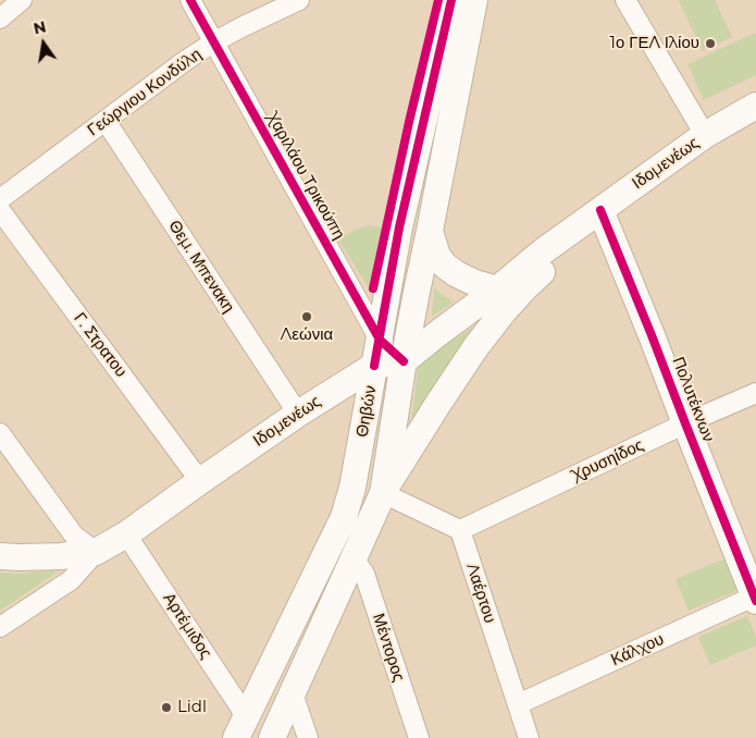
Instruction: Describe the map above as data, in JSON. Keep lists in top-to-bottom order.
{
  "streets": {
    "main road": ["Ιδομενέως", "Πολυτέκνων", "Θηβών"],
    "street": [
      "Γεώργιου Κονδύλη",
      "Χαριλάου Τρικούπη",
      "Θεμ. Μπενακη",
      "Γ. Στρατου",
      "Χρυσηίδος",
      "Λαέρτου",
      "Αρτέμιδος",
      "Μέντορος",
      "Κάλχου"
    ]
  },
  "crossings": [
    ["Γεώργιου Κονδύλη", "Χαριλάου Τρικούπη"],
    ["Γεώργιου Κονδύλη", "Θεμ. Μπενακη"],
    ["Ιδομενέως", "Χαριλάου Τρικούπη"],
    ["Ιδομενέως", "Θεμ. Μπενακη"],
    ["Ιδομενέως", "Γ. Στρατου"],
    ["Ιδομενέως", "Πολυτέκνων"],
    ["Ιδομενέως", "Θηβών"],
    ["Ιδομενέως", "Αρτέμιδος"],
    ["Χαριλάου Τρικούπη", "Θηβών"],
    ["Πολυτέκνων", "Χρυσηίδος"],
    ["Πολυτέκνων", "Κάλχου"],
    ["Θηβών", "Αρτέμιδος"],
    ["Θηβών", "Μέντορος"],
    ["Χρυσηίδος", "Λαέρτου"],
    ["Λαέρτου", "Κάλχου"]
  ],
  "places": ["1ο ΓΕΛ Ιλίου", "Λεώνια", "Lidl"],
  "north": "top"
}
